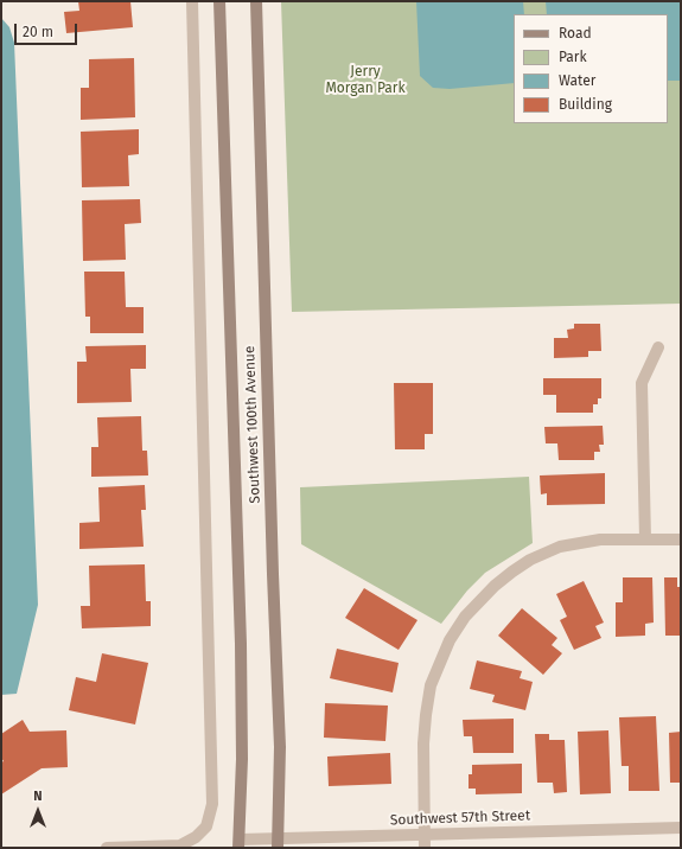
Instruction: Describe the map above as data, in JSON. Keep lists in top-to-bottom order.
{
  "streets": {
    "main road": ["Southwest 100th Avenue"],
    "street": ["Southwest 57th Street"]
  },
  "crossings": [
    ["Southwest 100th Avenue", "Southwest 57th Street"]
  ],
  "parks": ["Jerry Morgan Park"],
  "legend": [
    "Road",
    "Park",
    "Water",
    "Building"
  ],
  "scale_bar": "20 m",
  "north": "top"
}
